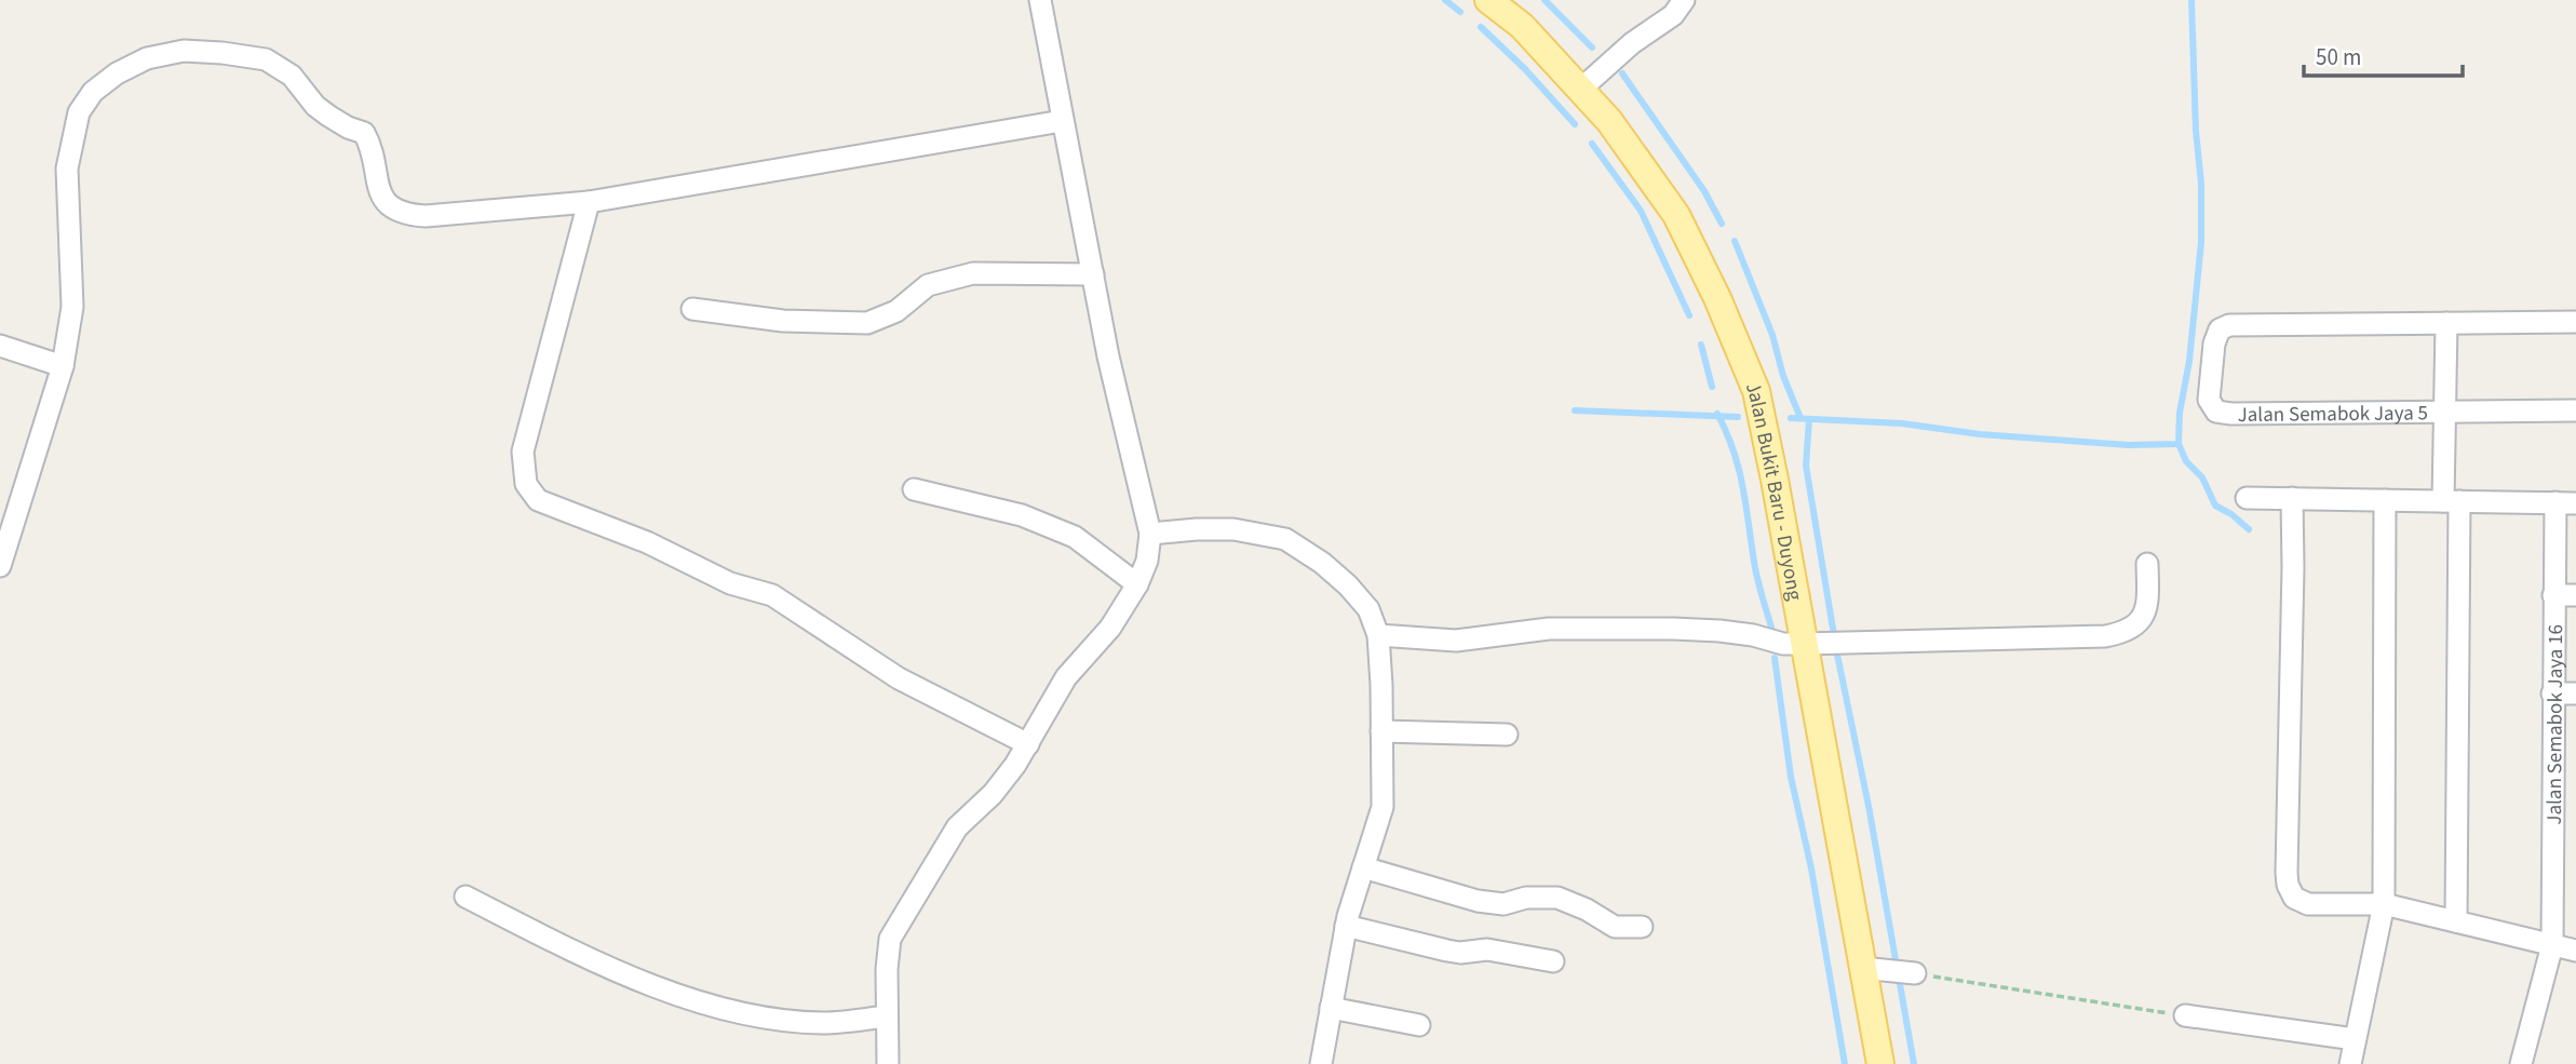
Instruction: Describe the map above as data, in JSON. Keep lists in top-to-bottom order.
{
  "streets": {
    "main road": ["Jalan Bukit Baru - Duyong"],
    "street": ["Jalan Semabok Jaya 5", "Jalan Semabok Jaya 16"]
  },
  "scale_bar": "50 m"
}
